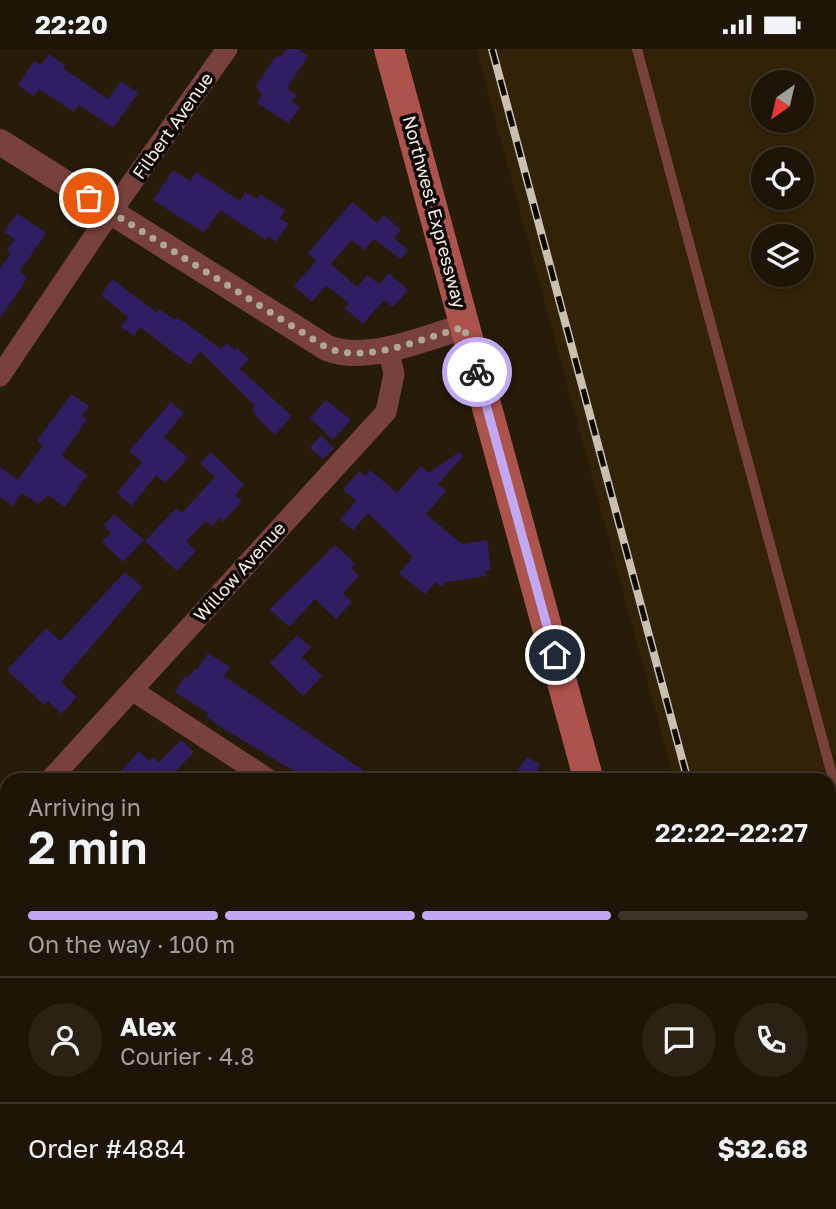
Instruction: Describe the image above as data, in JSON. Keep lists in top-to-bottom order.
{
  "streets": {
    "main road": ["Northwest Expressway"],
    "street": ["Filbert Avenue", "Willow Avenue"]
  },
  "north": "bottom left",
  "page": {
    "status": "22:20",
    "heading": ["2 min", "Arriving in", "22:22–22:27"],
    "panel": [
      "Alex",
      "Courier · 4.8",
      "Order #4884",
      "$32.68"
    ],
    "bar": "On the way · 100 m"
  }
}
